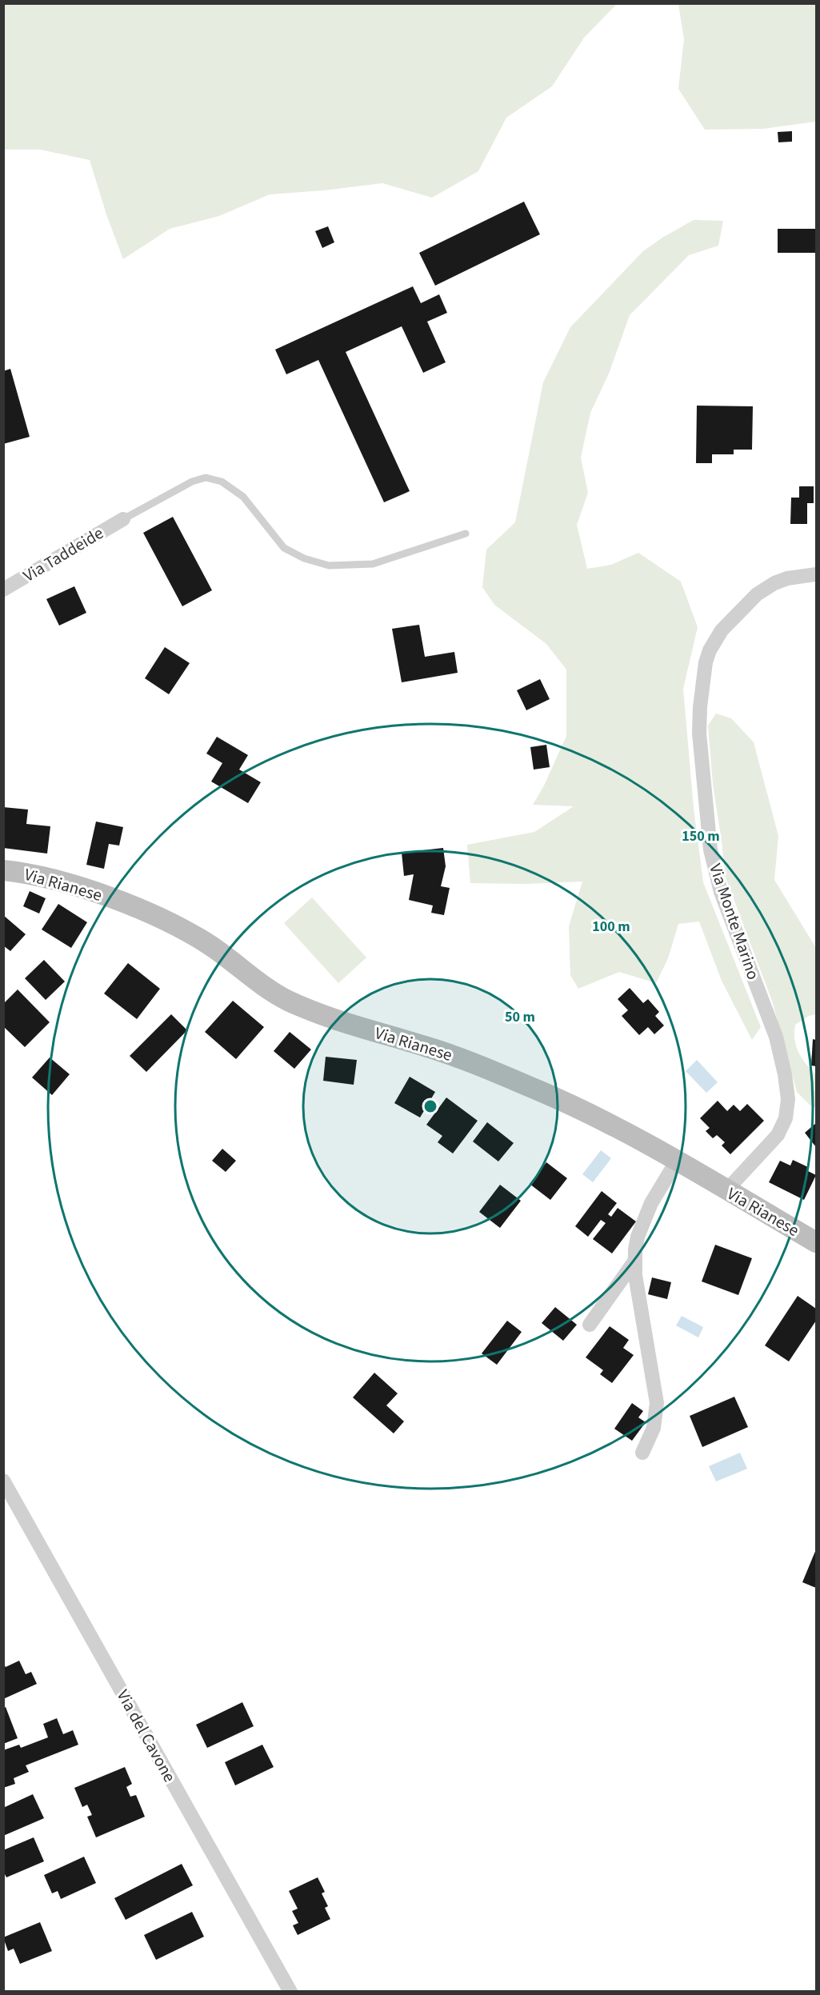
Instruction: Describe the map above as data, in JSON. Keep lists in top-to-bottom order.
{
  "streets": {
    "main road": ["Via Rianese"],
    "street": ["Via Taddeide", "Via Monte Marino", "Via del Cavone"]
  },
  "crossings": [
    ["Via Rianese", "Via Monte Marino"]
  ],
  "rings": ["150 m", "100 m", "50 m"]
}
